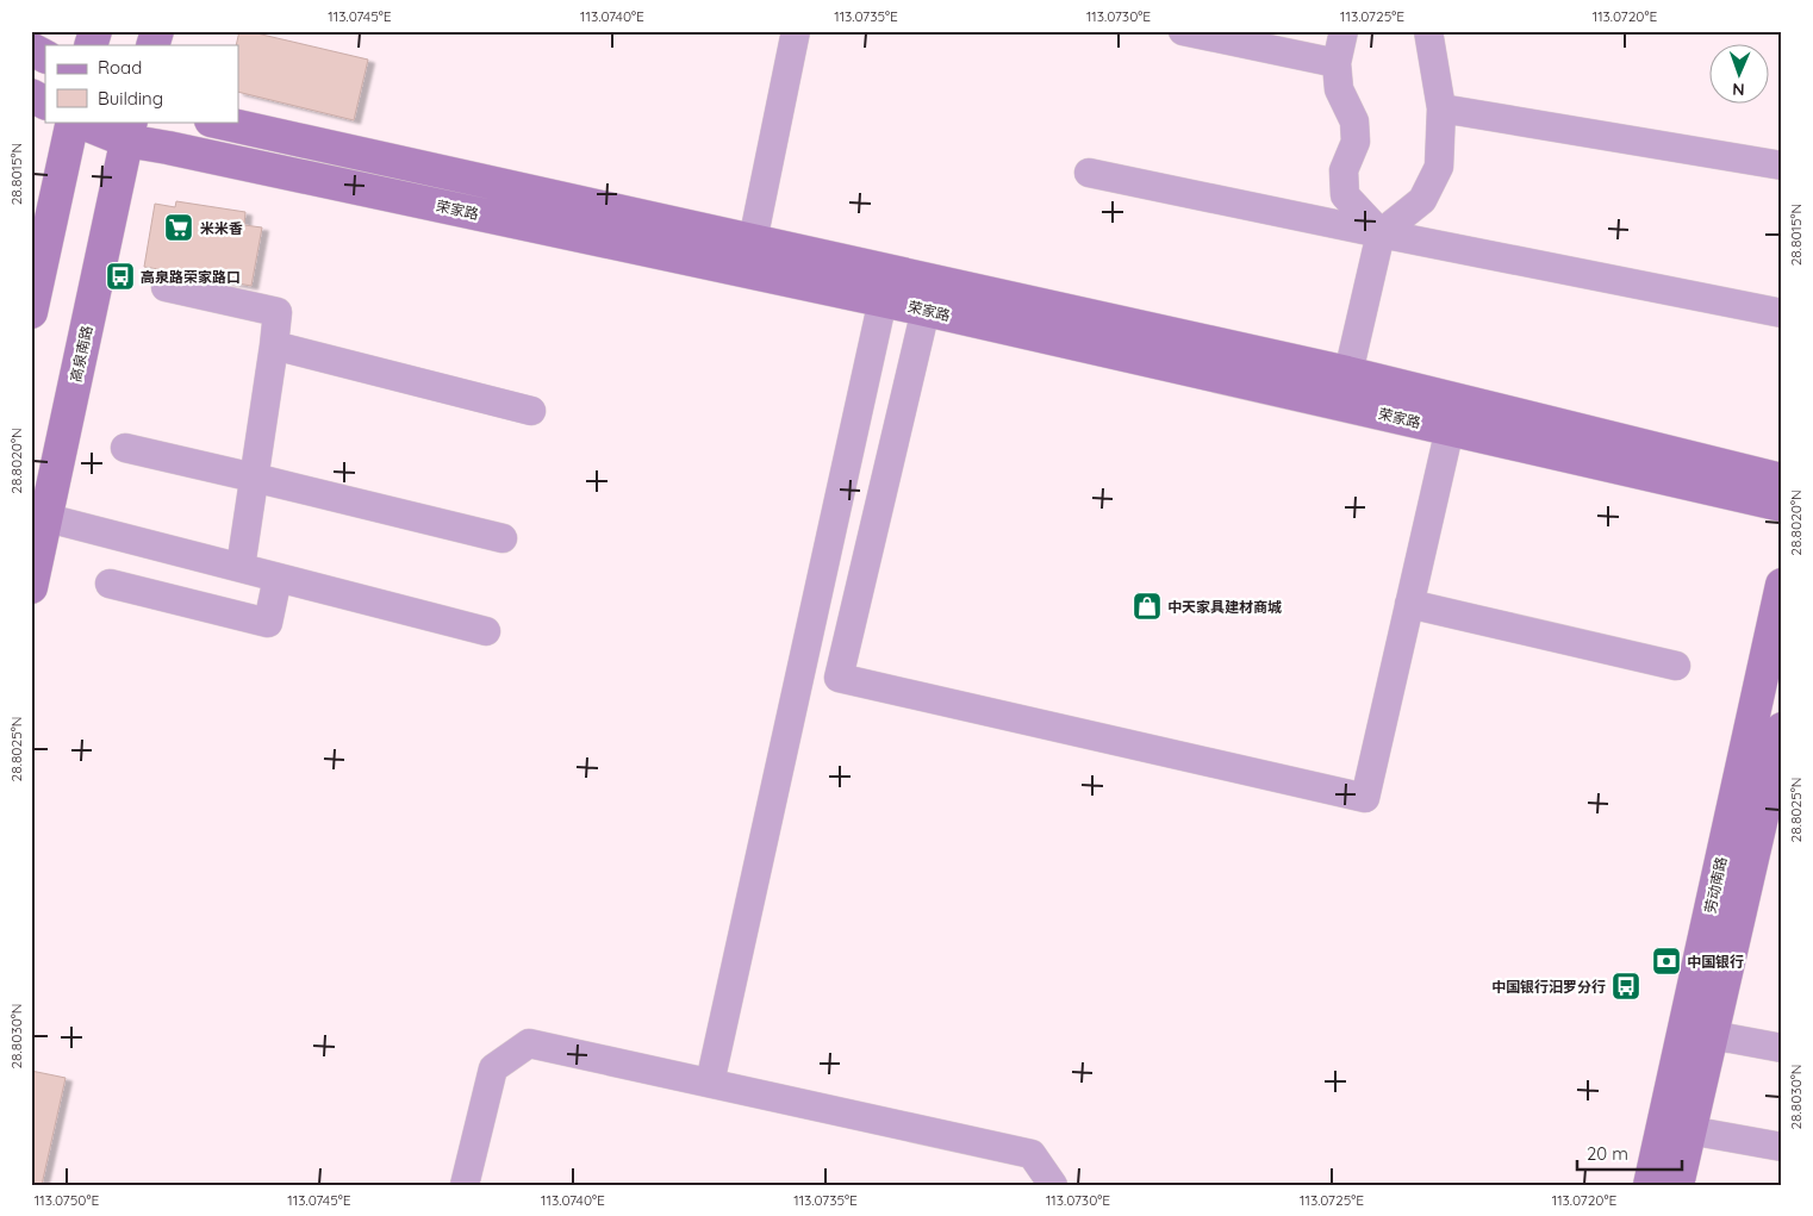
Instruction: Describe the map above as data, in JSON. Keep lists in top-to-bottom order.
{
  "streets": {
    "street": ["荣家路", "高泉南路", "劳动南路"]
  },
  "crossings": [
    ["荣家路", "高泉南路"]
  ],
  "places": {
    "supermarket": ["米米香"],
    "bus stop": ["高泉路荣家路口", "中国银行汨罗分行"],
    "shop": ["中天家具建材商城"],
    "bank": ["中国银行"]
  },
  "legend": ["Road", "Building"],
  "scale_bar": "20 m",
  "north": "bottom",
  "coordinates": [
    "113.0745°E",
    "113.0740°E",
    "113.0735°E",
    "113.0730°E",
    "113.0725°E",
    "113.0720°E",
    "28.8015°N",
    "28.8020°N",
    "28.8025°N",
    "28.8030°N",
    "113.0750°E"
  ]
}
